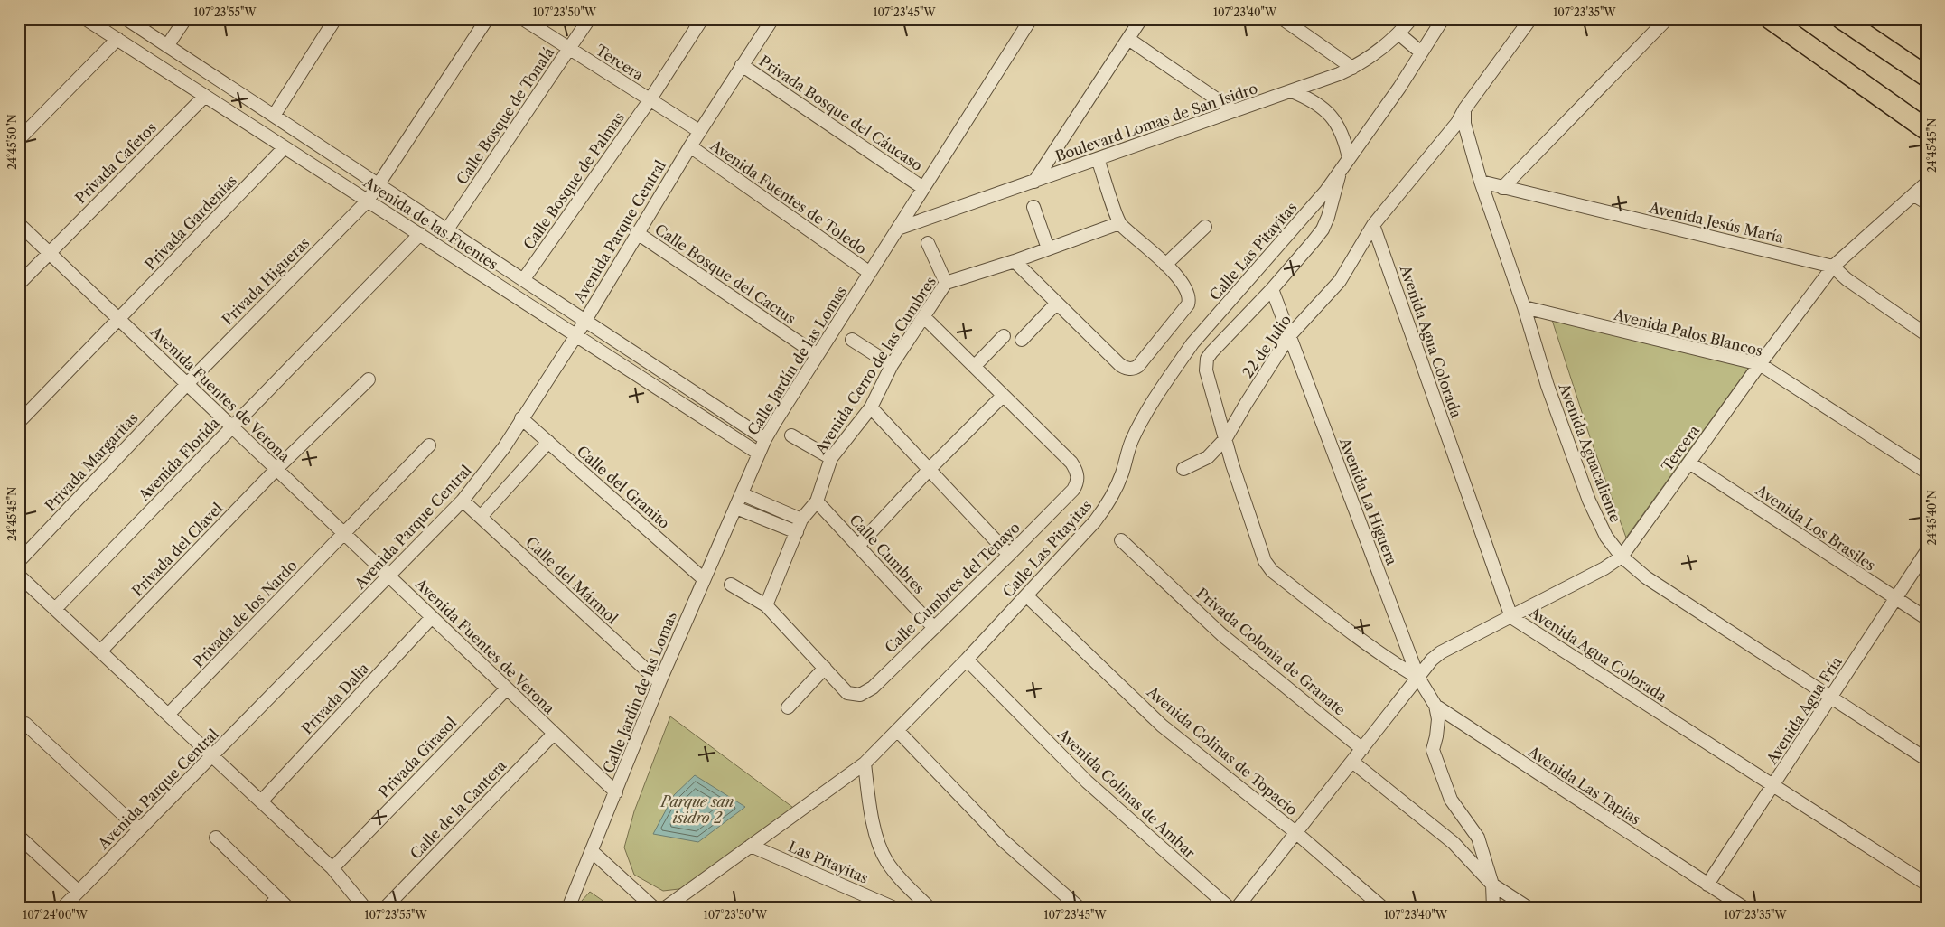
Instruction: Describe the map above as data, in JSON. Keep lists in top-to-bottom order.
{
  "streets": {
    "street": [
      "Tercera",
      "Privada Bosque del Cáucaso",
      "Calle Bosque de Tonalá",
      "Boulevard Lomas de San Isidro",
      "Privada Cafetos",
      "Calle Bosque de Palmas",
      "Avenida Fuentes de Toledo",
      "Privada Gardenias",
      "Avenida Jesús María",
      "Avenida de las Fuentes",
      "Avenida Parque Central",
      "Calle Las Pitayitas",
      "Calle Bosque del Cactus",
      "Privada Higueras",
      "Avenida Palos Blancos",
      "Avenida Agua Colorada",
      "22 de Julio",
      "Calle Jardín de las Lomas",
      "Avenida Cerro de las Cumbres",
      "Avenida Fuentes de Verona",
      "Avenida Aguacaliente",
      "Avenida Florida",
      "Privada Margaritas",
      "Calle del Granito",
      "Avenida La Higuera",
      "Avenida Los Brasiles",
      "Privada del Clavel",
      "Calle Cumbres",
      "Calle del Mármol",
      "Calle Cumbres del Tenayo",
      "Privada de los Nardo",
      "Privada Colonia de Granate",
      "Privada Dalia",
      "Avenida Agua Fría",
      "Avenida Colinas de Topacio",
      "Privada Girasol",
      "Avenida Las Tapias",
      "Avenida Colinas de Ambar",
      "Calle de la Cantera",
      "Las Pitayitas"
    ]
  },
  "crossings": [
    ["Tercera", "Calle Bosque de Tonalá"],
    ["Tercera", "Calle Bosque de Palmas"],
    ["Tercera", "Avenida Jesús María"],
    ["Tercera", "Avenida Parque Central"],
    ["Tercera", "Avenida Palos Blancos"],
    ["Tercera", "Avenida Agua Colorada"],
    ["Tercera", "Avenida Aguacaliente"],
    ["Tercera", "Avenida La Higuera"],
    ["Tercera", "Avenida Los Brasiles"],
    ["Tercera", "Privada Colonia de Granate"],
    ["Tercera", "Avenida Colinas de Topacio"],
    ["Tercera", "Avenida Las Tapias"],
    ["Privada Bosque del Cáucaso", "Avenida Parque Central"],
    ["Privada Bosque del Cáucaso", "Calle Jardín de las Lomas"],
    ["Calle Bosque de Tonalá", "Avenida de las Fuentes"],
    ["Boulevard Lomas de San Isidro", "Calle Jardín de las Lomas"],
    ["Privada Cafetos", "Avenida de las Fuentes"],
    ["Privada Cafetos", "Avenida Fuentes de Verona"],
    ["Calle Bosque de Palmas", "Avenida de las Fuentes"],
    ["Avenida Fuentes de Toledo", "Avenida Parque Central"],
    ["Avenida Fuentes de Toledo", "Calle Jardín de las Lomas"],
    ["Privada Gardenias", "Avenida de las Fuentes"],
    ["Privada Gardenias", "Avenida Fuentes de Verona"],
    ["Avenida Jesús María", "Avenida Aguacaliente"],
    ["Avenida de las Fuentes", "Avenida Parque Central"],
    ["Avenida de las Fuentes", "Privada Higueras"],
    ["Avenida de las Fuentes", "Calle Jardín de las Lomas"],
    ["Avenida de las Fuentes", "Avenida Florida"],
    ["Avenida Parque Central", "Calle Bosque del Cactus"],
    ["Avenida Parque Central", "Avenida Fuentes de Verona"],
    ["Avenida Parque Central", "Calle del Granito"],
    ["Avenida Parque Central", "Calle del Mármol"],
    ["Calle Las Pitayitas", "Avenida Colinas de Topacio"],
    ["Calle Las Pitayitas", "Avenida Colinas de Ambar"],
    ["Calle Las Pitayitas", "Las Pitayitas"],
    ["Calle Bosque del Cactus", "Calle Jardín de las Lomas"],
    ["Privada Higueras", "Avenida Fuentes de Verona"],
    ["Privada Higueras", "Privada Margaritas"],
    ["Avenida Palos Blancos", "Avenida Aguacaliente"],
    ["Avenida Agua Colorada", "22 de Julio"],
    ["Avenida Agua Colorada", "Avenida Agua Fría"],
    ["22 de Julio", "Avenida Aguacaliente"],
    ["22 de Julio", "Avenida La Higuera"],
    ["Calle Jardín de las Lomas", "Avenida Fuentes de Verona"],
    ["Calle Jardín de las Lomas", "Calle del Granito"],
    ["Calle Jardín de las Lomas", "Calle del Mármol"],
    ["Avenida Cerro de las Cumbres", "Calle Cumbres"],
    ["Avenida Fuentes de Verona", "Avenida Florida"],
    ["Avenida Fuentes de Verona", "Privada Margaritas"],
    ["Avenida Fuentes de Verona", "Privada del Clavel"],
    ["Avenida Fuentes de Verona", "Privada de los Nardo"],
    ["Avenida Fuentes de Verona", "Privada Dalia"],
    ["Avenida Fuentes de Verona", "Privada Girasol"],
    ["Avenida Fuentes de Verona", "Calle de la Cantera"],
    ["Avenida Aguacaliente", "Avenida Agua Fría"],
    ["Avenida La Higuera", "Avenida Las Tapias"],
    ["Avenida Los Brasiles", "Avenida Agua Fría"],
    ["Calle Cumbres", "Calle Cumbres del Tenayo"],
    ["Avenida Agua Fría", "Avenida Las Tapias"]
  ],
  "parks": ["Parque san isidro 2"],
  "coordinates": [
    "107°23'55\"W",
    "107°23'50\"W",
    "107°23'45\"W",
    "107°23'40\"W",
    "107°23'35\"W",
    "24°45'50\"N",
    "24°45'45\"N",
    "24°45'40\"N",
    "107°24'00\"W"
  ]
}
